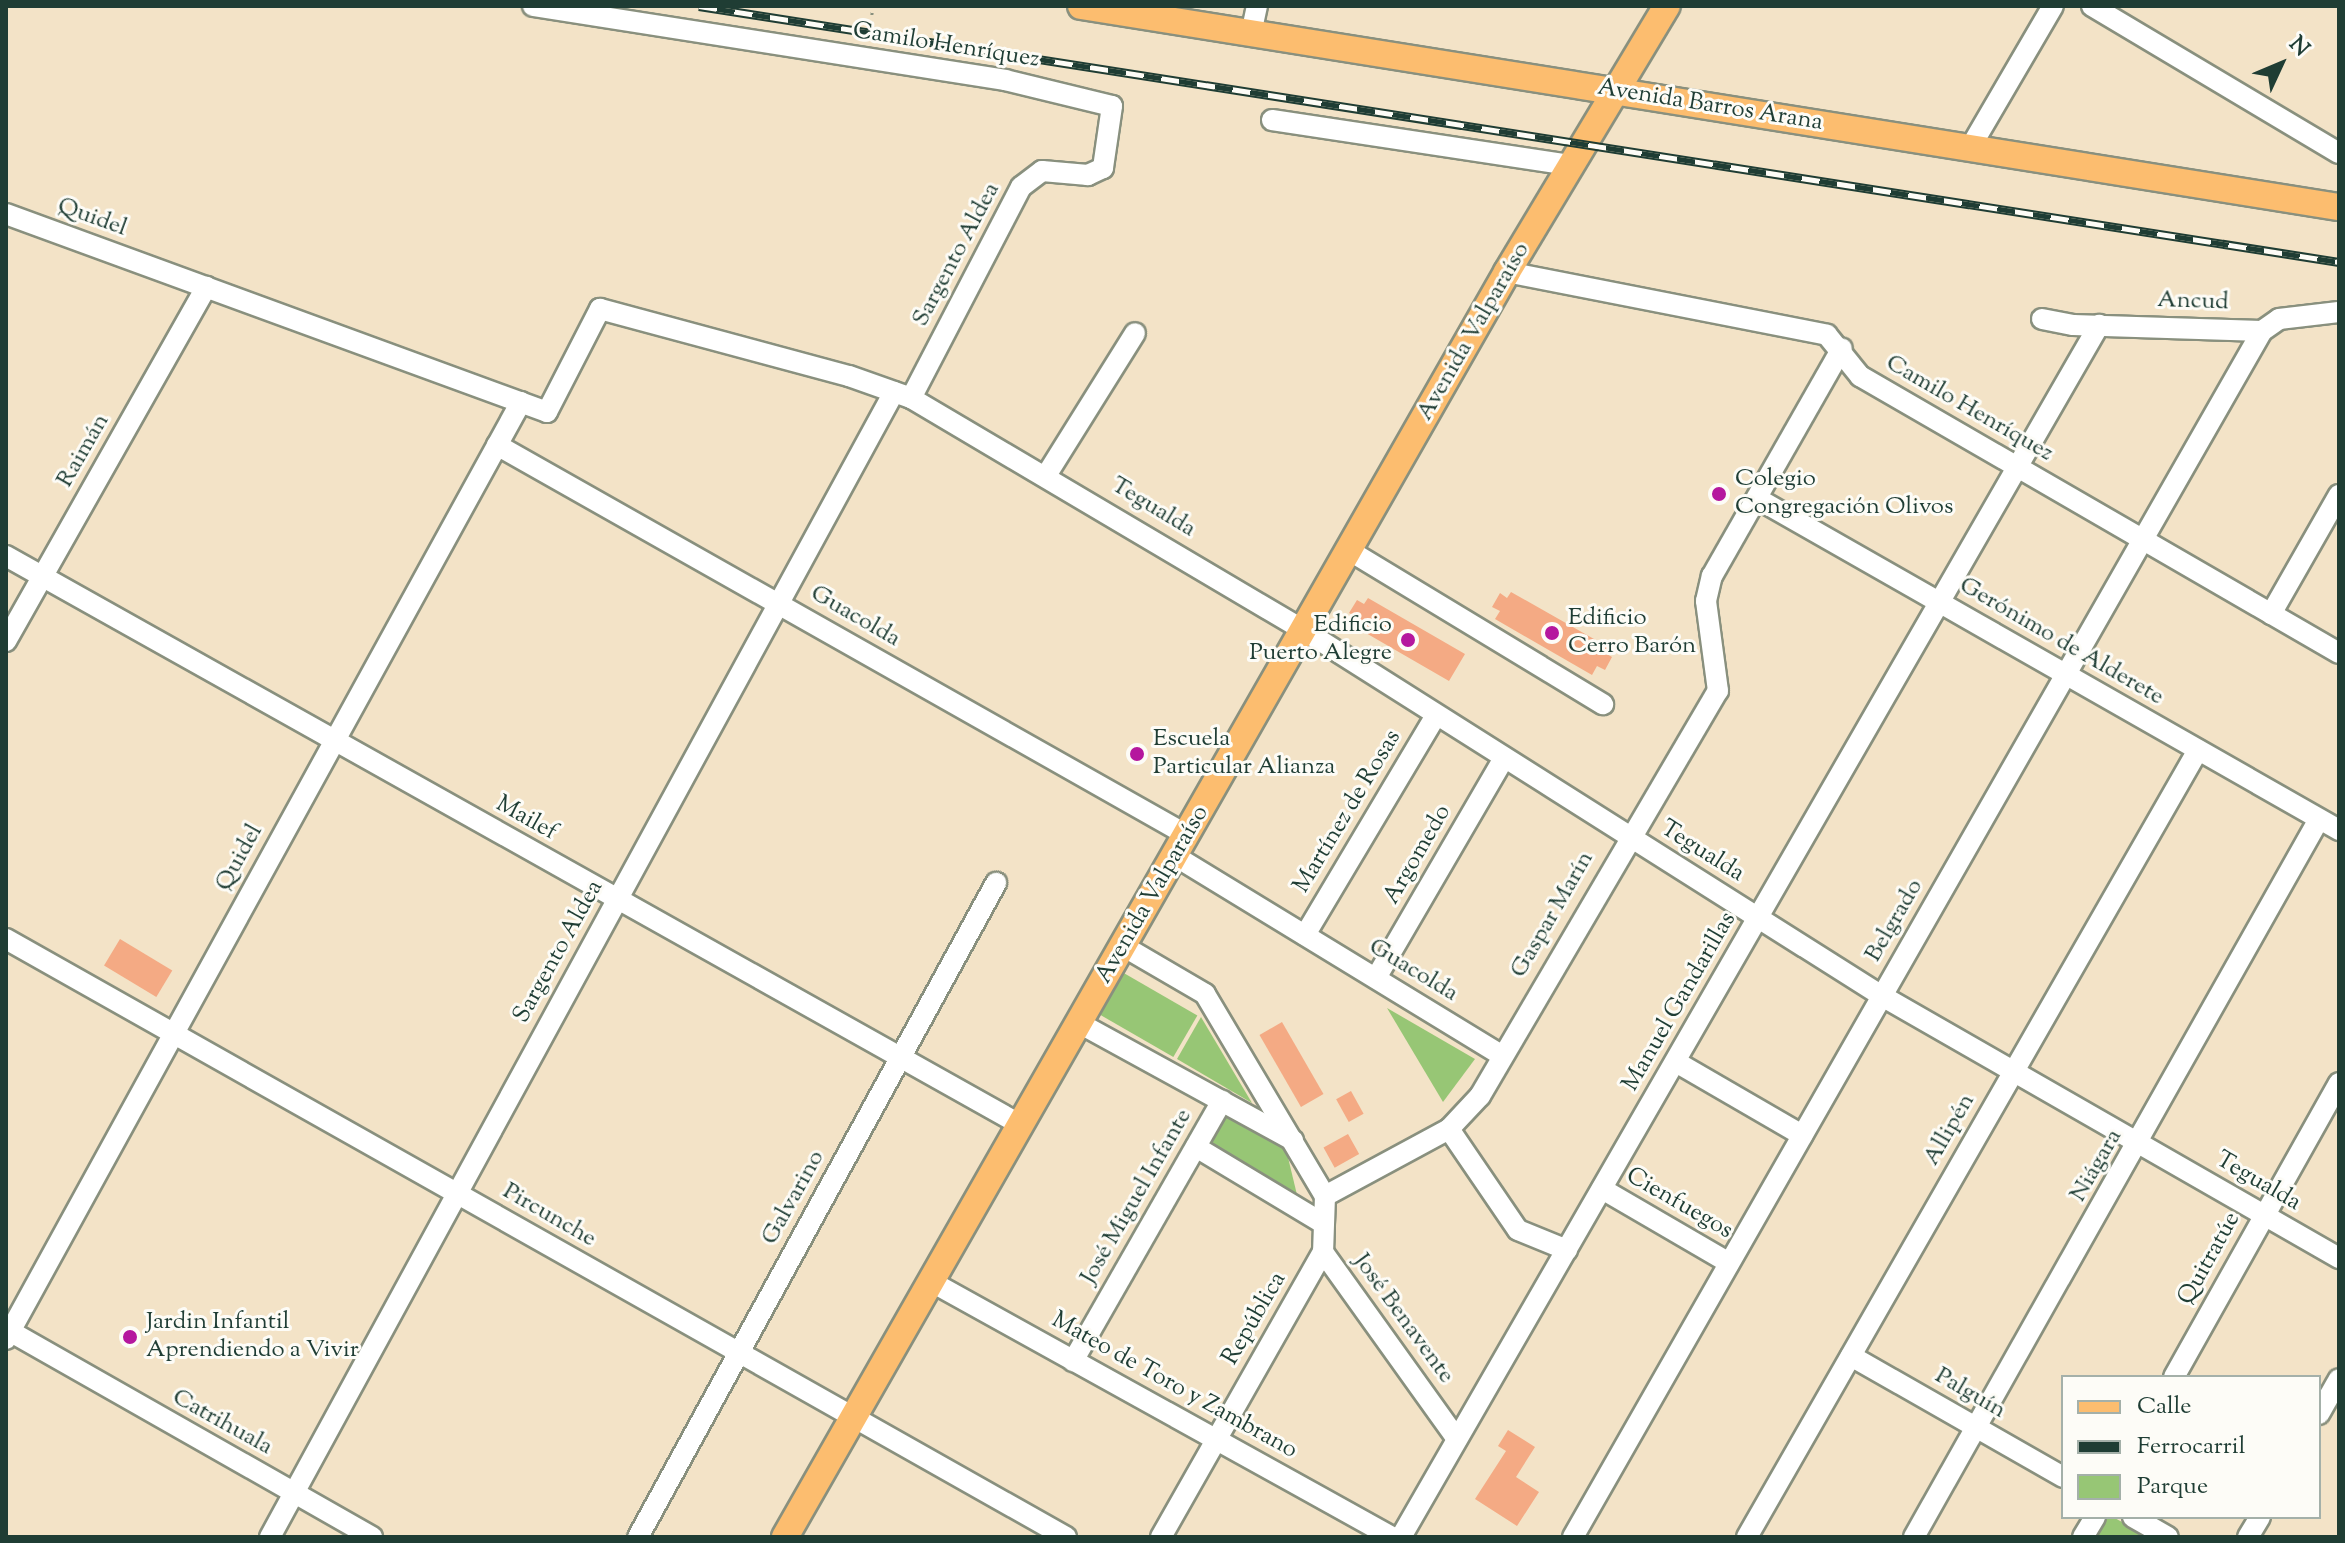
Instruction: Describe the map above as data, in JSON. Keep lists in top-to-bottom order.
{
  "streets": {
    "main road": ["Avenida Barros Arana", "Avenida Valparaíso"],
    "street": [
      "Camilo Henríquez",
      "Quidel",
      "Sargento Aldea",
      "Ancud",
      "Raimán",
      "Tegualda",
      "Guacolda",
      "Gerónimo de Alderete",
      "Martínez de Rosas",
      "Mailef",
      "Argomedo",
      "Gaspar Marín",
      "Belgrado",
      "Manuel Gandarillas",
      "Allipén",
      "Niágara",
      "José Miguel Infante",
      "Galvarino",
      "Cienfuegos",
      "Pircunche",
      "Quitratúe",
      "República",
      "José Benavente",
      "Mateo de Toro y Zambrano",
      "Palguín",
      "Catrihuala"
    ]
  },
  "crossings": [
    ["Camilo Henríquez", "Sargento Aldea"],
    ["Camilo Henríquez", "Avenida Valparaíso"],
    ["Camilo Henríquez", "Belgrado"],
    ["Camilo Henríquez", "Manuel Gandarillas"],
    ["Avenida Barros Arana", "Avenida Valparaíso"],
    ["Quidel", "Raimán"],
    ["Quidel", "Tegualda"],
    ["Quidel", "Guacolda"],
    ["Quidel", "Mailef"],
    ["Quidel", "Pircunche"],
    ["Quidel", "Catrihuala"],
    ["Sargento Aldea", "Tegualda"],
    ["Sargento Aldea", "Guacolda"],
    ["Sargento Aldea", "Mailef"],
    ["Sargento Aldea", "Pircunche"],
    ["Sargento Aldea", "Catrihuala"],
    ["Ancud", "Belgrado"],
    ["Ancud", "Manuel Gandarillas"],
    ["Avenida Valparaíso", "Tegualda"],
    ["Avenida Valparaíso", "Guacolda"],
    ["Avenida Valparaíso", "Mailef"],
    ["Avenida Valparaíso", "Pircunche"],
    ["Avenida Valparaíso", "Mateo de Toro y Zambrano"],
    ["Raimán", "Mailef"],
    ["Tegualda", "Martínez de Rosas"],
    ["Tegualda", "Argomedo"],
    ["Tegualda", "Gaspar Marín"],
    ["Tegualda", "Belgrado"],
    ["Tegualda", "Manuel Gandarillas"],
    ["Tegualda", "Allipén"],
    ["Tegualda", "Niágara"],
    ["Tegualda", "Quitratúe"],
    ["Guacolda", "Martínez de Rosas"],
    ["Guacolda", "Argomedo"],
    ["Guacolda", "Gaspar Marín"],
    ["Gerónimo de Alderete", "Gaspar Marín"],
    ["Gerónimo de Alderete", "Belgrado"],
    ["Gerónimo de Alderete", "Manuel Gandarillas"],
    ["Gerónimo de Alderete", "Allipén"],
    ["Gerónimo de Alderete", "Niágara"],
    ["Mailef", "Galvarino"],
    ["Gaspar Marín", "José Benavente"],
    ["Belgrado", "Cienfuegos"],
    ["Manuel Gandarillas", "Cienfuegos"],
    ["Manuel Gandarillas", "José Benavente"],
    ["Allipén", "Palguín"],
    ["Niágara", "Palguín"],
    ["José Miguel Infante", "Mateo de Toro y Zambrano"],
    ["Galvarino", "Pircunche"],
    ["República", "José Benavente"],
    ["República", "Mateo de Toro y Zambrano"]
  ],
  "places": [
    "Colegio Congregación Olivos",
    "Edificio Cerro Barón",
    "Edificio Puerto Alegre",
    "Escuela Particular Alianza",
    "Jardin Infantil Aprendiendo a Vivir"
  ],
  "legend": ["Calle", "Ferrocarril", "Parque"],
  "north": "top right"
}
